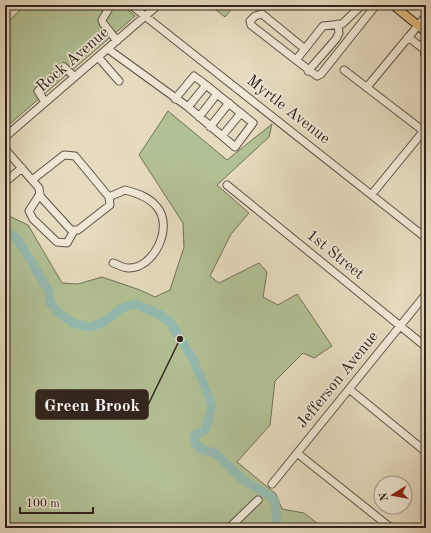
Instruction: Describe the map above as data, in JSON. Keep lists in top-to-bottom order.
{
  "streets": {
    "street": [
      "Rock Avenue",
      "Myrtle Avenue",
      "1st Street",
      "Jefferson Avenue"
    ]
  },
  "crossings": [
    ["Rock Avenue", "Myrtle Avenue"],
    ["1st Street", "Jefferson Avenue"]
  ],
  "places": ["Green Brook"],
  "scale_bar": "100 m",
  "north": "left"
}
